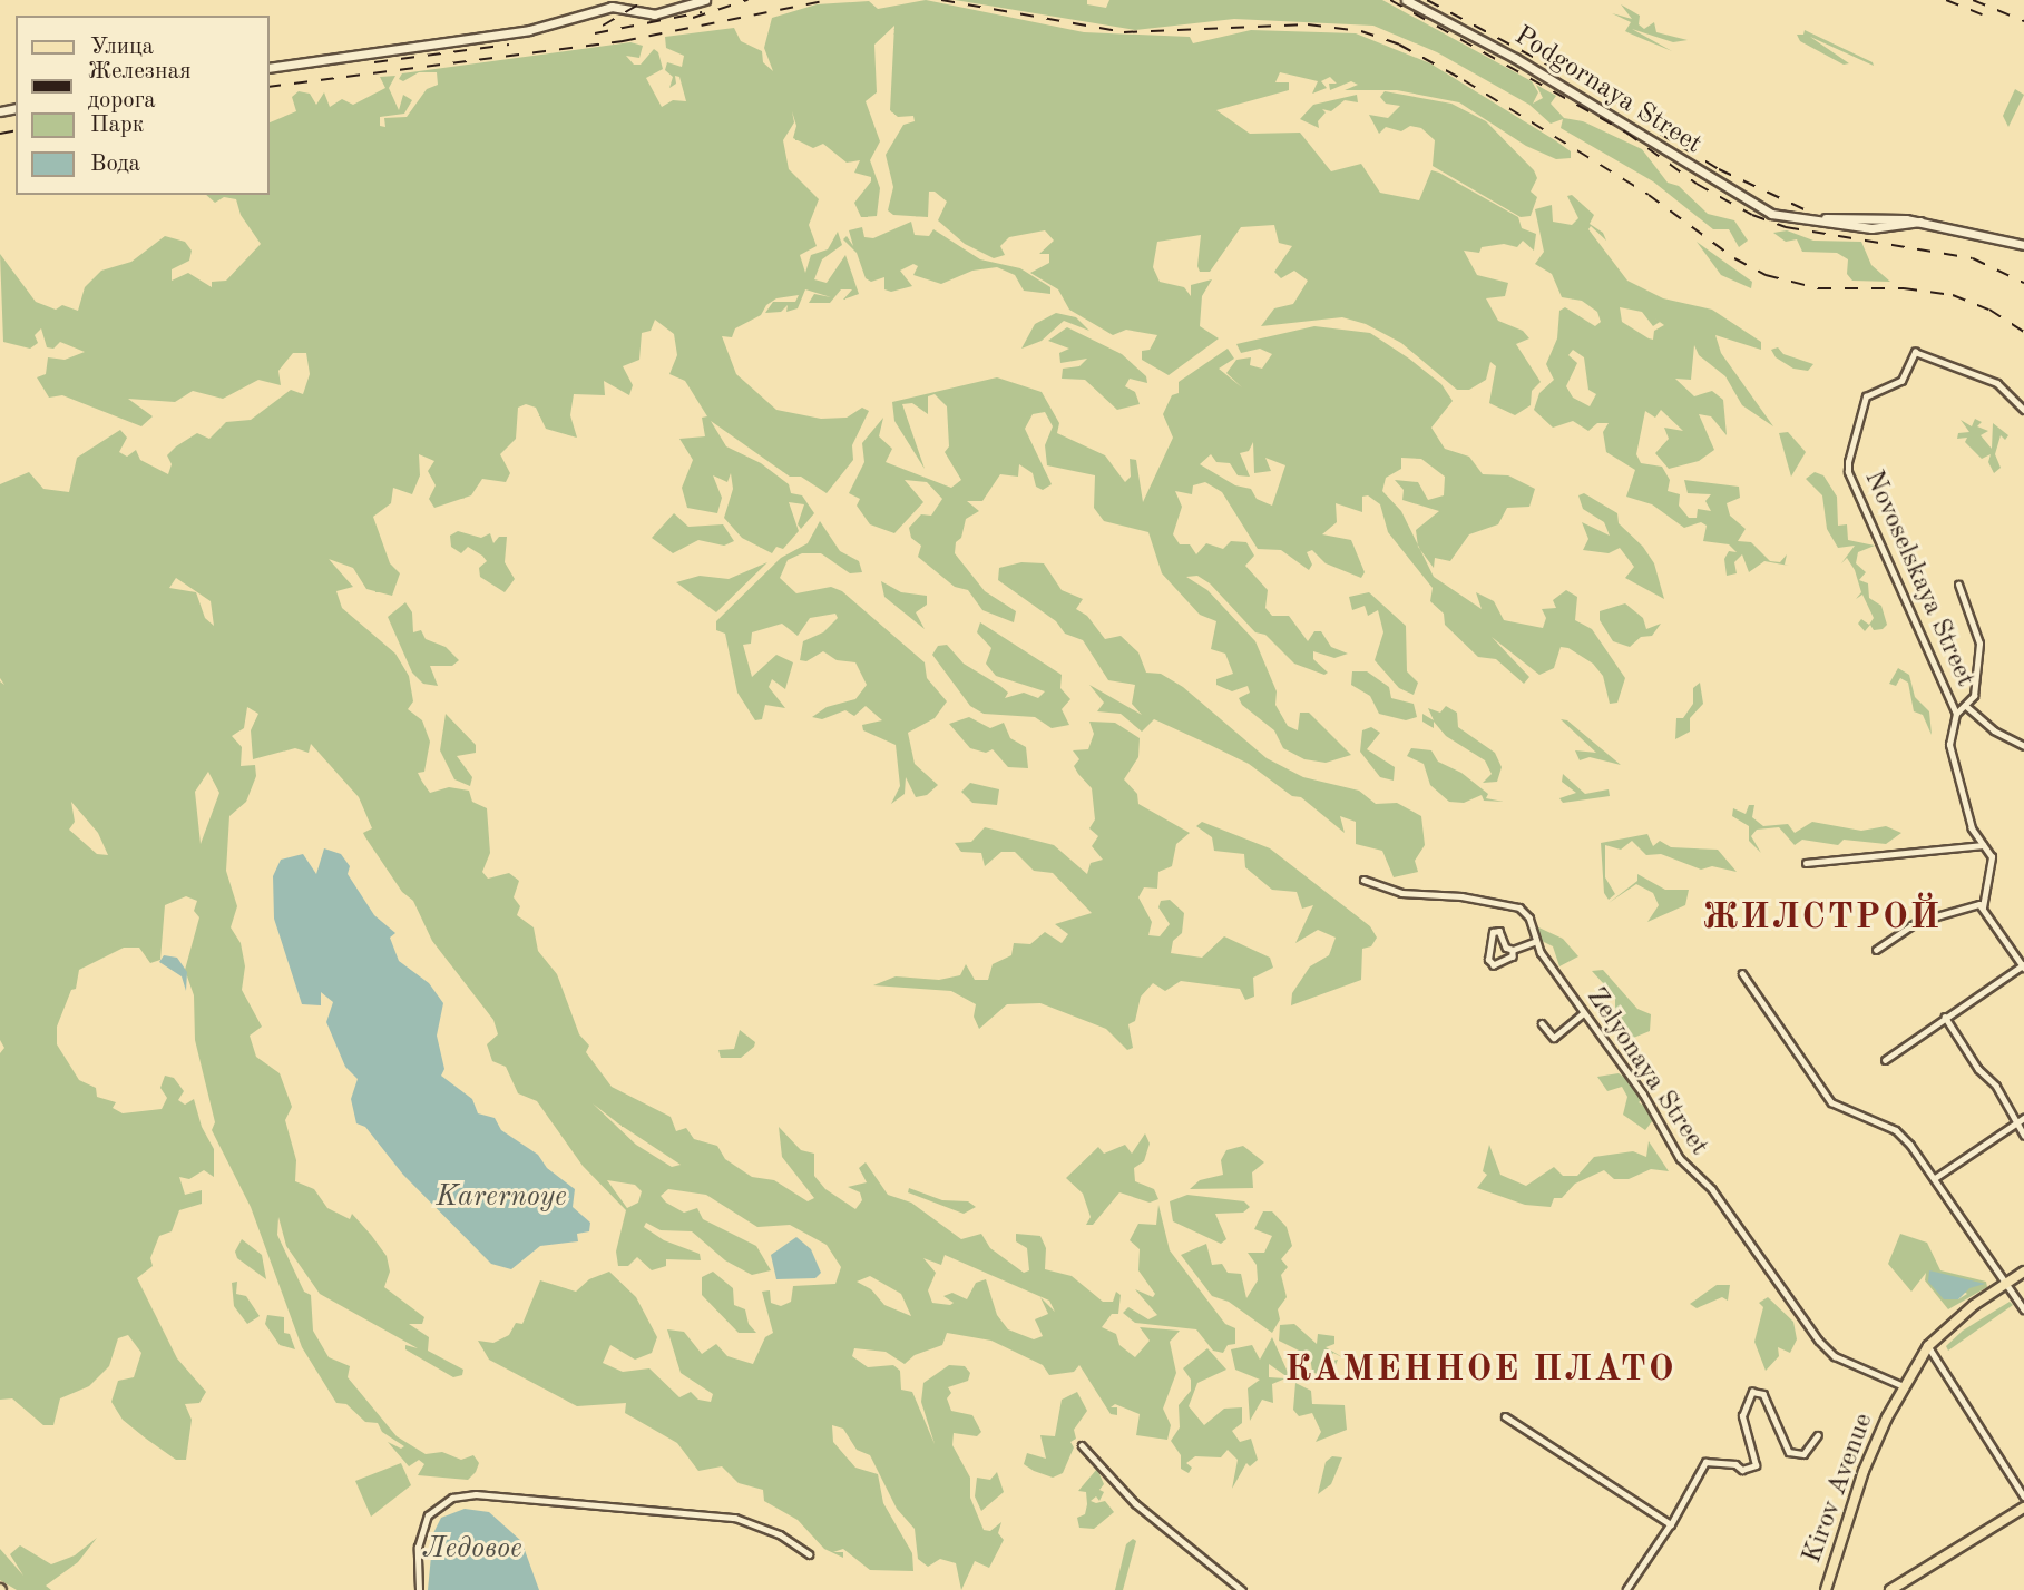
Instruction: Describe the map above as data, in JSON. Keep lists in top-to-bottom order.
{
  "streets": {
    "main road": ["Podgornaya Street", "Kirov Avenue"],
    "street": ["Novoselskaya Street", "Zelyonaya Street"]
  },
  "crossings": [
    ["Zelyonaya Street", "Kirov Avenue"]
  ],
  "districts": ["ЖИЛСТРОЙ", "КАМЕННОЕ ПЛАТО"],
  "water": ["Karernoye", "Ледовое"],
  "legend": [
    "Улица",
    "Железная дорога",
    "Парк",
    "Вода"
  ]
}
